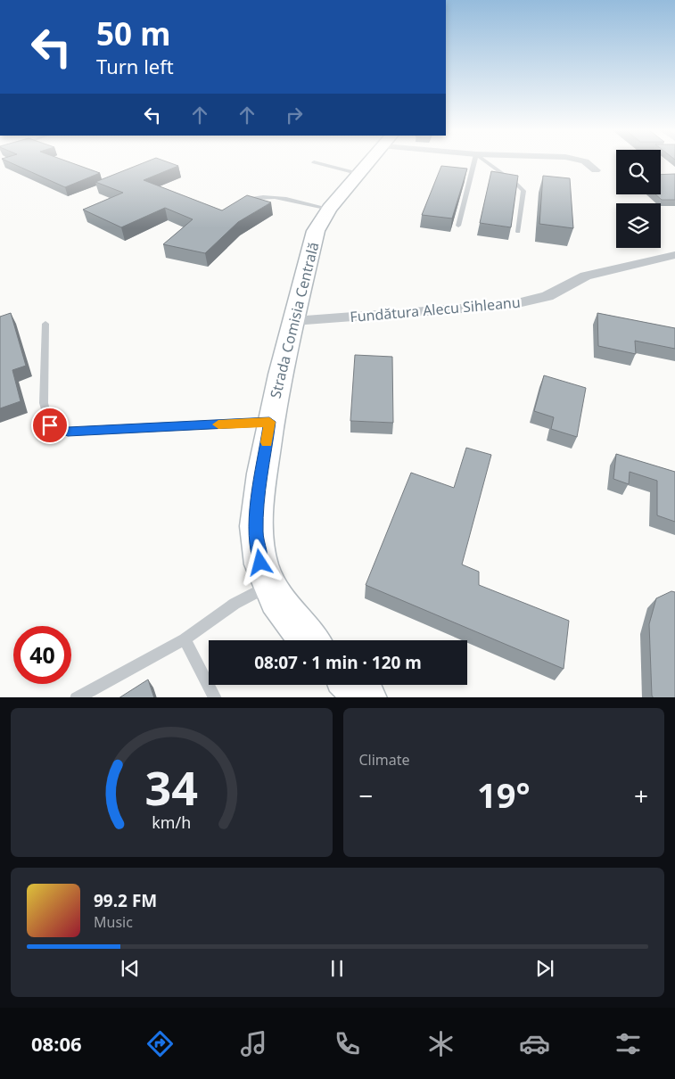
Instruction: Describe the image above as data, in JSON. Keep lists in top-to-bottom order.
{
  "streets": {
    "street": ["Fundătura Alecu Sihleanu", "Strada Comisia Centrală"]
  },
  "crossings": [
    ["Fundătura Alecu Sihleanu", "Strada Comisia Centrală"]
  ],
  "page": {
    "turn": ["50 m", "Turn left"],
    "limit": "40",
    "trip": "08:07 · 1 min · 120 m",
    "tile": "Climate",
    "heat": ["−", "19°", "+"],
    "song": ["99.2 FM", "Music"],
    "tabs": "08:06",
    "gauge": ["34", "km/h"]
  }
}
